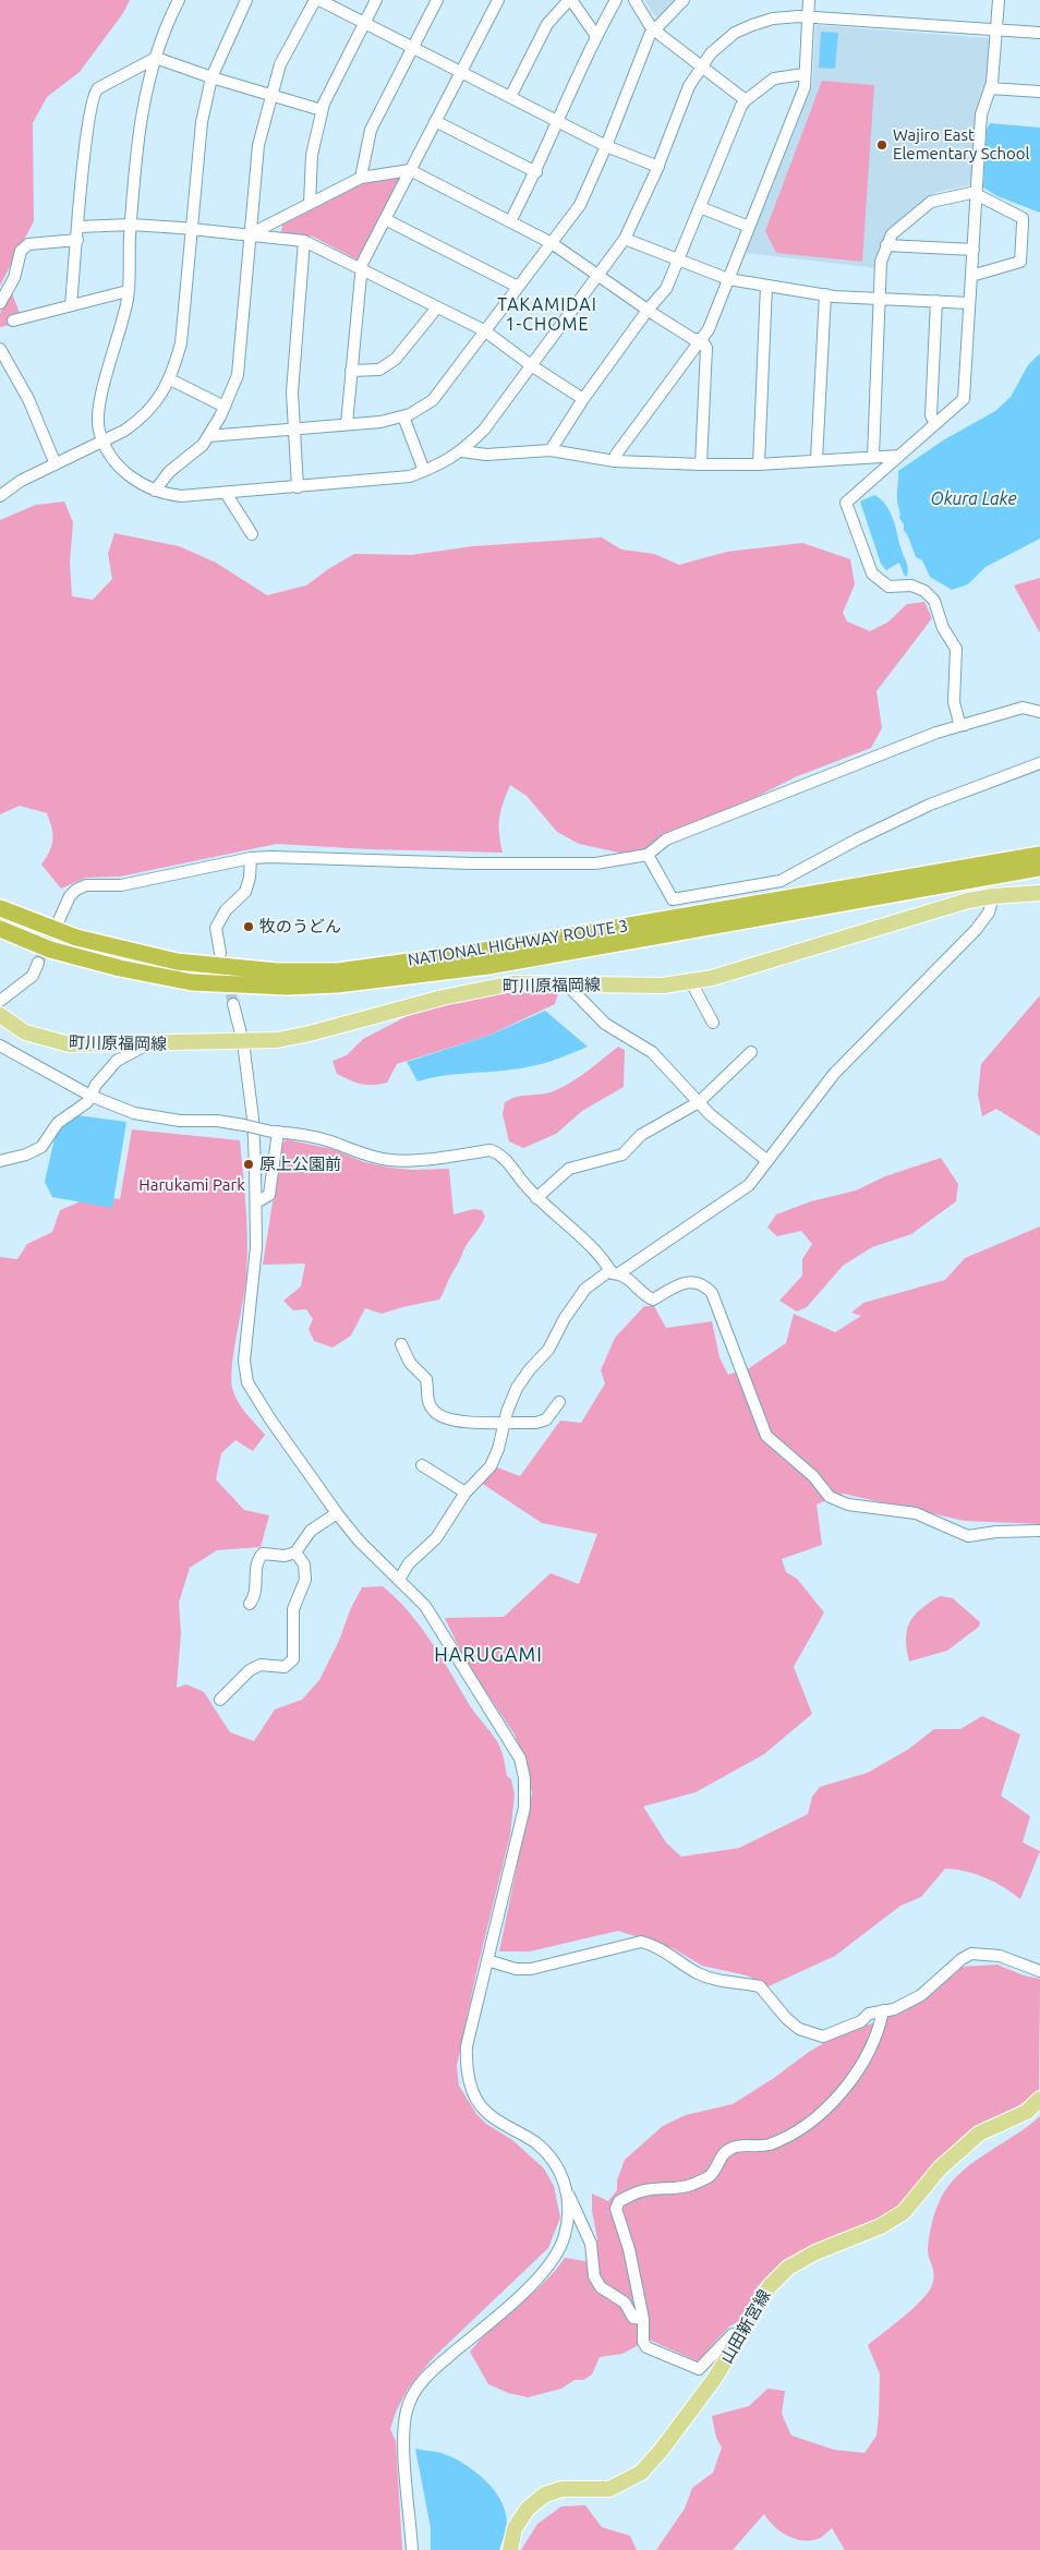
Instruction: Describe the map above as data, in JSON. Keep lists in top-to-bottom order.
{
  "streets": {
    "highway": ["NATIONAL HIGHWAY ROUTE 3"],
    "main road": ["町川原福岡線", "山田新宮線"]
  },
  "districts": ["TAKAMIDAI 1-CHOME", "HARUGAMI"],
  "water": ["Okura Lake"],
  "parks": ["Harukami Park"],
  "places": ["Wajiro East Elementary School", "牧のうどん", "原上公園前"]
}
